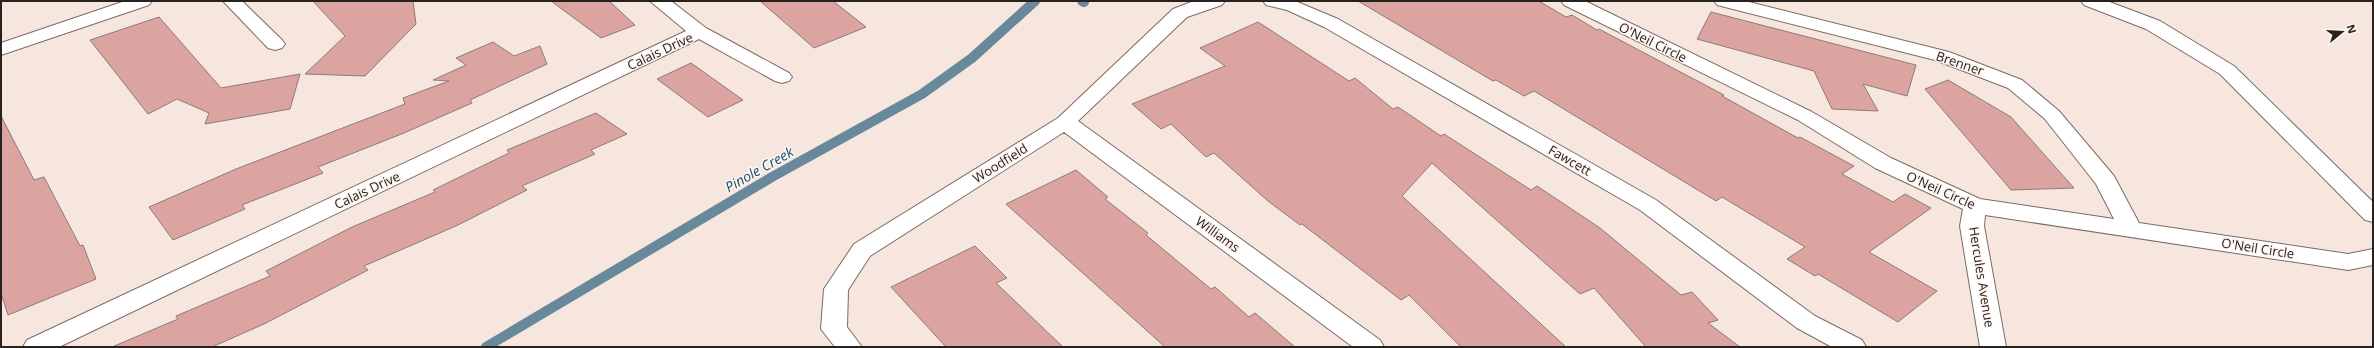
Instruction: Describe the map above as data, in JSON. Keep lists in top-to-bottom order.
{
  "streets": {
    "street": [
      "O'Neil Circle",
      "Calais Drive",
      "Brenner",
      "Fawcett",
      "Woodfield",
      "Williams",
      "Hercules Avenue"
    ]
  },
  "crossings": [
    ["O'Neil Circle", "Brenner"],
    ["O'Neil Circle", "Hercules Avenue"],
    ["Woodfield", "Williams"]
  ],
  "water": ["Pinole Creek"],
  "north": "right"
}
